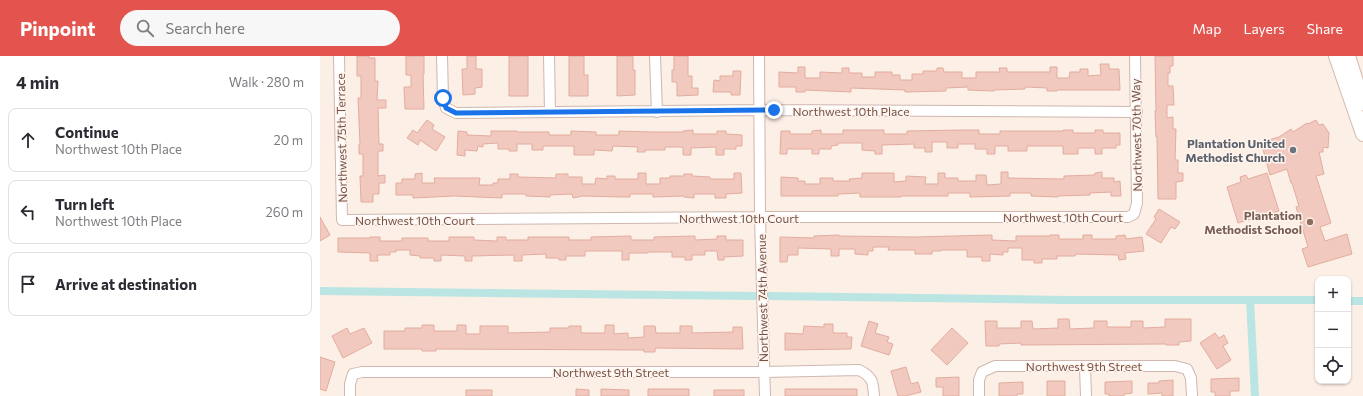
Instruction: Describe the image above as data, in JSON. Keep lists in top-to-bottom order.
{
  "streets": {
    "street": [
      "Northwest 10th Place",
      "Northwest 70th Way",
      "Northwest 75th Terrace",
      "Northwest 10th Court",
      "Northwest 74th Avenue",
      "Northwest 9th Street"
    ]
  },
  "crossings": [
    ["Northwest 10th Place", "Northwest 70th Way"],
    ["Northwest 10th Place", "Northwest 74th Avenue"],
    ["Northwest 70th Way", "Northwest 10th Court"],
    ["Northwest 75th Terrace", "Northwest 10th Court"],
    ["Northwest 10th Court", "Northwest 74th Avenue"],
    ["Northwest 74th Avenue", "Northwest 9th Street"]
  ],
  "places": ["Plantation United Methodist Church", "Plantation Methodist School"],
  "page": {
    "header": "Pinpoint",
    "search": "Search here",
    "nav": ["Map", "Layers", "Share"],
    "heading": ["4 min", "Walk · 280 m"],
    "list": [
      ["Continue", "Northwest 10th Place", "20 m"],
      ["Turn left", "Northwest 10th Place", "260 m"],
      "Arrive at destination"
    ],
    "map_buttons": ["+", "−"]
  }
}
